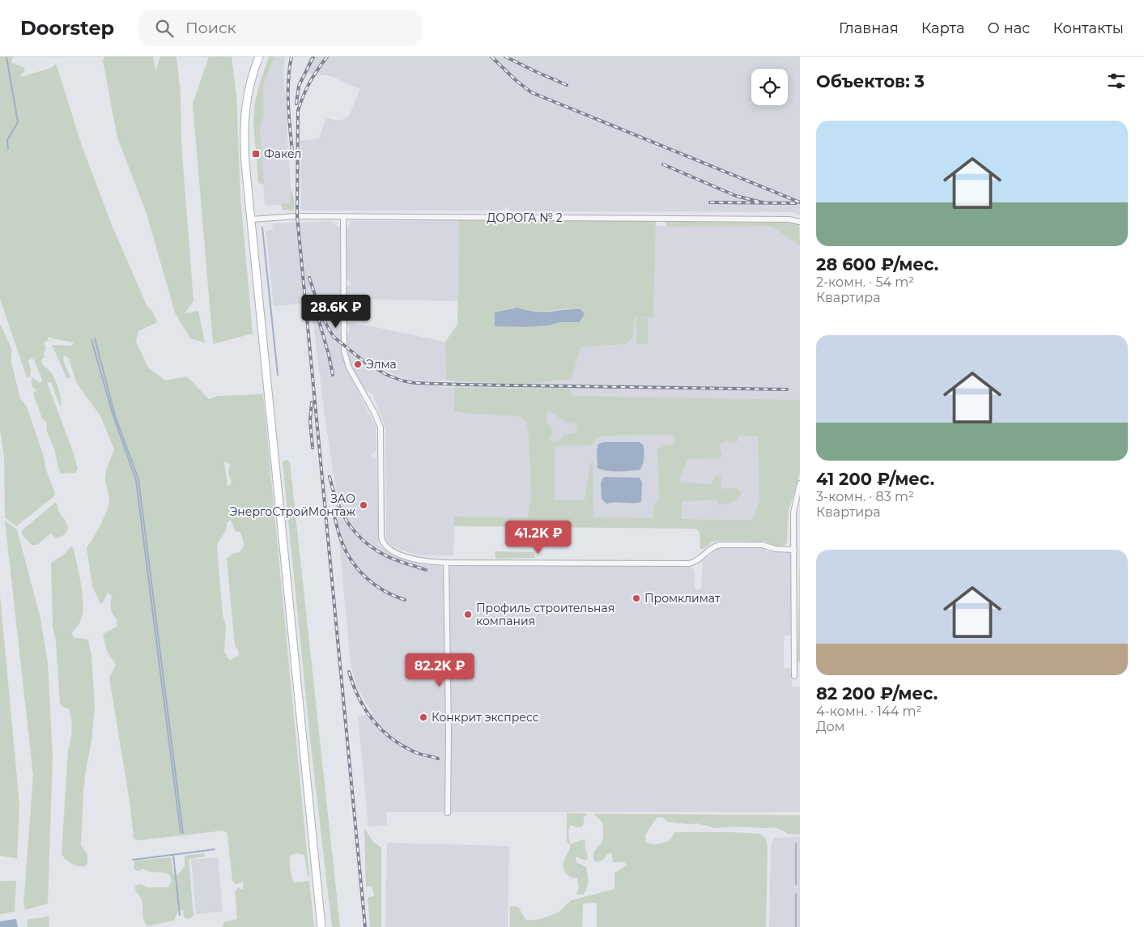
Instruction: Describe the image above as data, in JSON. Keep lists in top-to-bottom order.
{
  "streets": {
    "street": ["ДОРОГА № 2"]
  },
  "places": {
    "transit": ["Факел"],
    "other": [
      "Элма",
      "ЗАО ЭнергоСтройМонтаж",
      "Промклимат",
      "Профиль строительная компания",
      "Конкрит экспресс"
    ]
  },
  "page": {
    "header": "Doorstep",
    "search": "Поиск",
    "nav": [
      "Главная",
      "Карта",
      "О нас",
      "Контакты"
    ],
    "heading": "Объектов: 3",
    "list": [
      {
        "name": "28 600 ₽/мес.",
        "note": "2-комн. · 54 m² · Квартира"
      },
      {
        "name": "41 200 ₽/мес.",
        "note": "3-комн. · 83 m² · Квартира"
      },
      {
        "name": "82 200 ₽/мес.",
        "note": "4-комн. · 144 m² · Дом"
      }
    ],
    "price": ["28.6K ₽", "41.2K ₽", "82.2K ₽"]
  }
}
